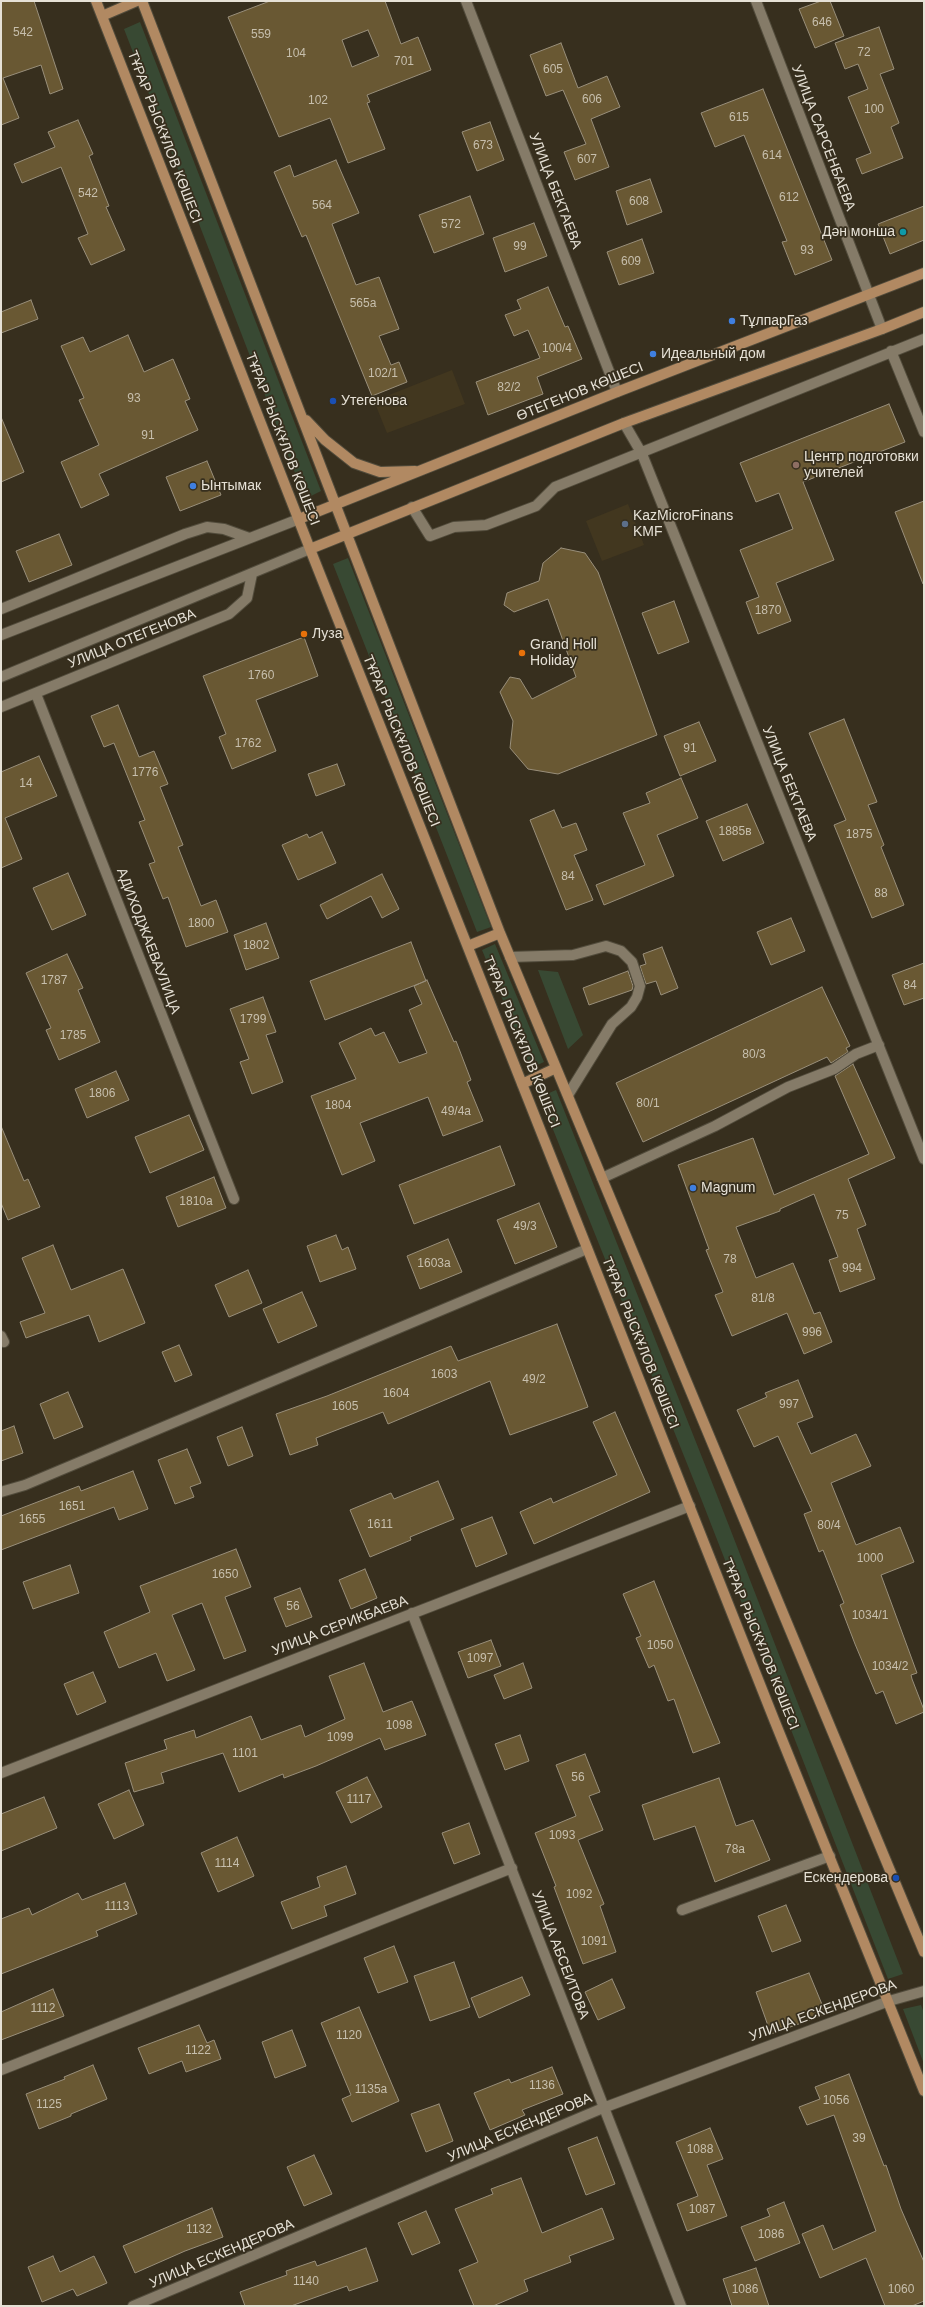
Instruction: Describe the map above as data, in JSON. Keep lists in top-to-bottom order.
{
  "streets": {
    "main road": ["ТҰРАР РЫСКҰЛОВ КӨШЕСІ", "ӨТЕГЕНОВ КӨШЕСІ"],
    "street": [
      "УЛИЦА САРСЕНБАЕВА",
      "УЛИЦА БЕКТАЕВА",
      "УЛИЦА ОТЕГЕНОВА",
      "АДИХОДЖАЕВАУЛИЦА",
      "УЛИЦА СЕРИКБАЕВА",
      "УЛИЦА АБСЕИТОВА",
      "УЛИЦА ЕСКЕНДЕРОВА"
    ]
  },
  "crossings": [
    ["ТҰРАР РЫСКҰЛОВ КӨШЕСІ", "ӨТЕГЕНОВ КӨШЕСІ"],
    ["ТҰРАР РЫСКҰЛОВ КӨШЕСІ", "УЛИЦА ОТЕГЕНОВА"],
    ["ТҰРАР РЫСКҰЛОВ КӨШЕСІ", "УЛИЦА СЕРИКБАЕВА"],
    ["ТҰРАР РЫСКҰЛОВ КӨШЕСІ", "УЛИЦА ЕСКЕНДЕРОВА"],
    ["УЛИЦА САРСЕНБАЕВА", "ӨТЕГЕНОВ КӨШЕСІ"],
    ["УЛИЦА БЕКТАЕВА", "ӨТЕГЕНОВ КӨШЕСІ"],
    ["УЛИЦА ОТЕГЕНОВА", "АДИХОДЖАЕВАУЛИЦА"],
    ["УЛИЦА СЕРИКБАЕВА", "УЛИЦА АБСЕИТОВА"],
    ["УЛИЦА АБСЕИТОВА", "УЛИЦА ЕСКЕНДЕРОВА"]
  ],
  "places": [
    "Дән монша",
    "ТұлпарГаз",
    "Идеальный дом",
    "Утегенова",
    "Центр подготовки учителей",
    "Ынтымак",
    "KazMicroFinans KMF",
    "Луза",
    "Grand Holl Holiday",
    "Magnum",
    "Ескендерова"
  ],
  "house_numbers": [
    "646",
    "542",
    "559",
    "72",
    "104",
    "701",
    "605",
    "606",
    "102",
    "100",
    "615",
    "673",
    "614",
    "607",
    "542",
    "612",
    "608",
    "564",
    "572",
    "99",
    "93",
    "609",
    "565а",
    "100/4",
    "102/1",
    "82/2",
    "93",
    "91",
    "1870",
    "1760",
    "1762",
    "91",
    "1776",
    "14",
    "1885в",
    "1875",
    "84",
    "88",
    "1800",
    "1802",
    "1787",
    "84",
    "1799",
    "1785",
    "80/3",
    "1806",
    "80/1",
    "1804",
    "49/4а",
    "1810а",
    "75",
    "49/3",
    "78",
    "1603а",
    "994",
    "81/8",
    "996",
    "1603",
    "49/2",
    "1604",
    "997",
    "1605",
    "1651",
    "1655",
    "1611",
    "80/4",
    "1000",
    "1650",
    "56",
    "1034/1",
    "1050",
    "1097",
    "1034/2",
    "1098",
    "1099",
    "1101",
    "56",
    "1117",
    "1093",
    "78а",
    "1114",
    "1092",
    "1113",
    "1091",
    "1112",
    "1120",
    "1122",
    "1136",
    "1135а",
    "1056",
    "1125",
    "39",
    "1088",
    "1087",
    "1132",
    "1086",
    "1140",
    "1086",
    "1060"
  ]
}
